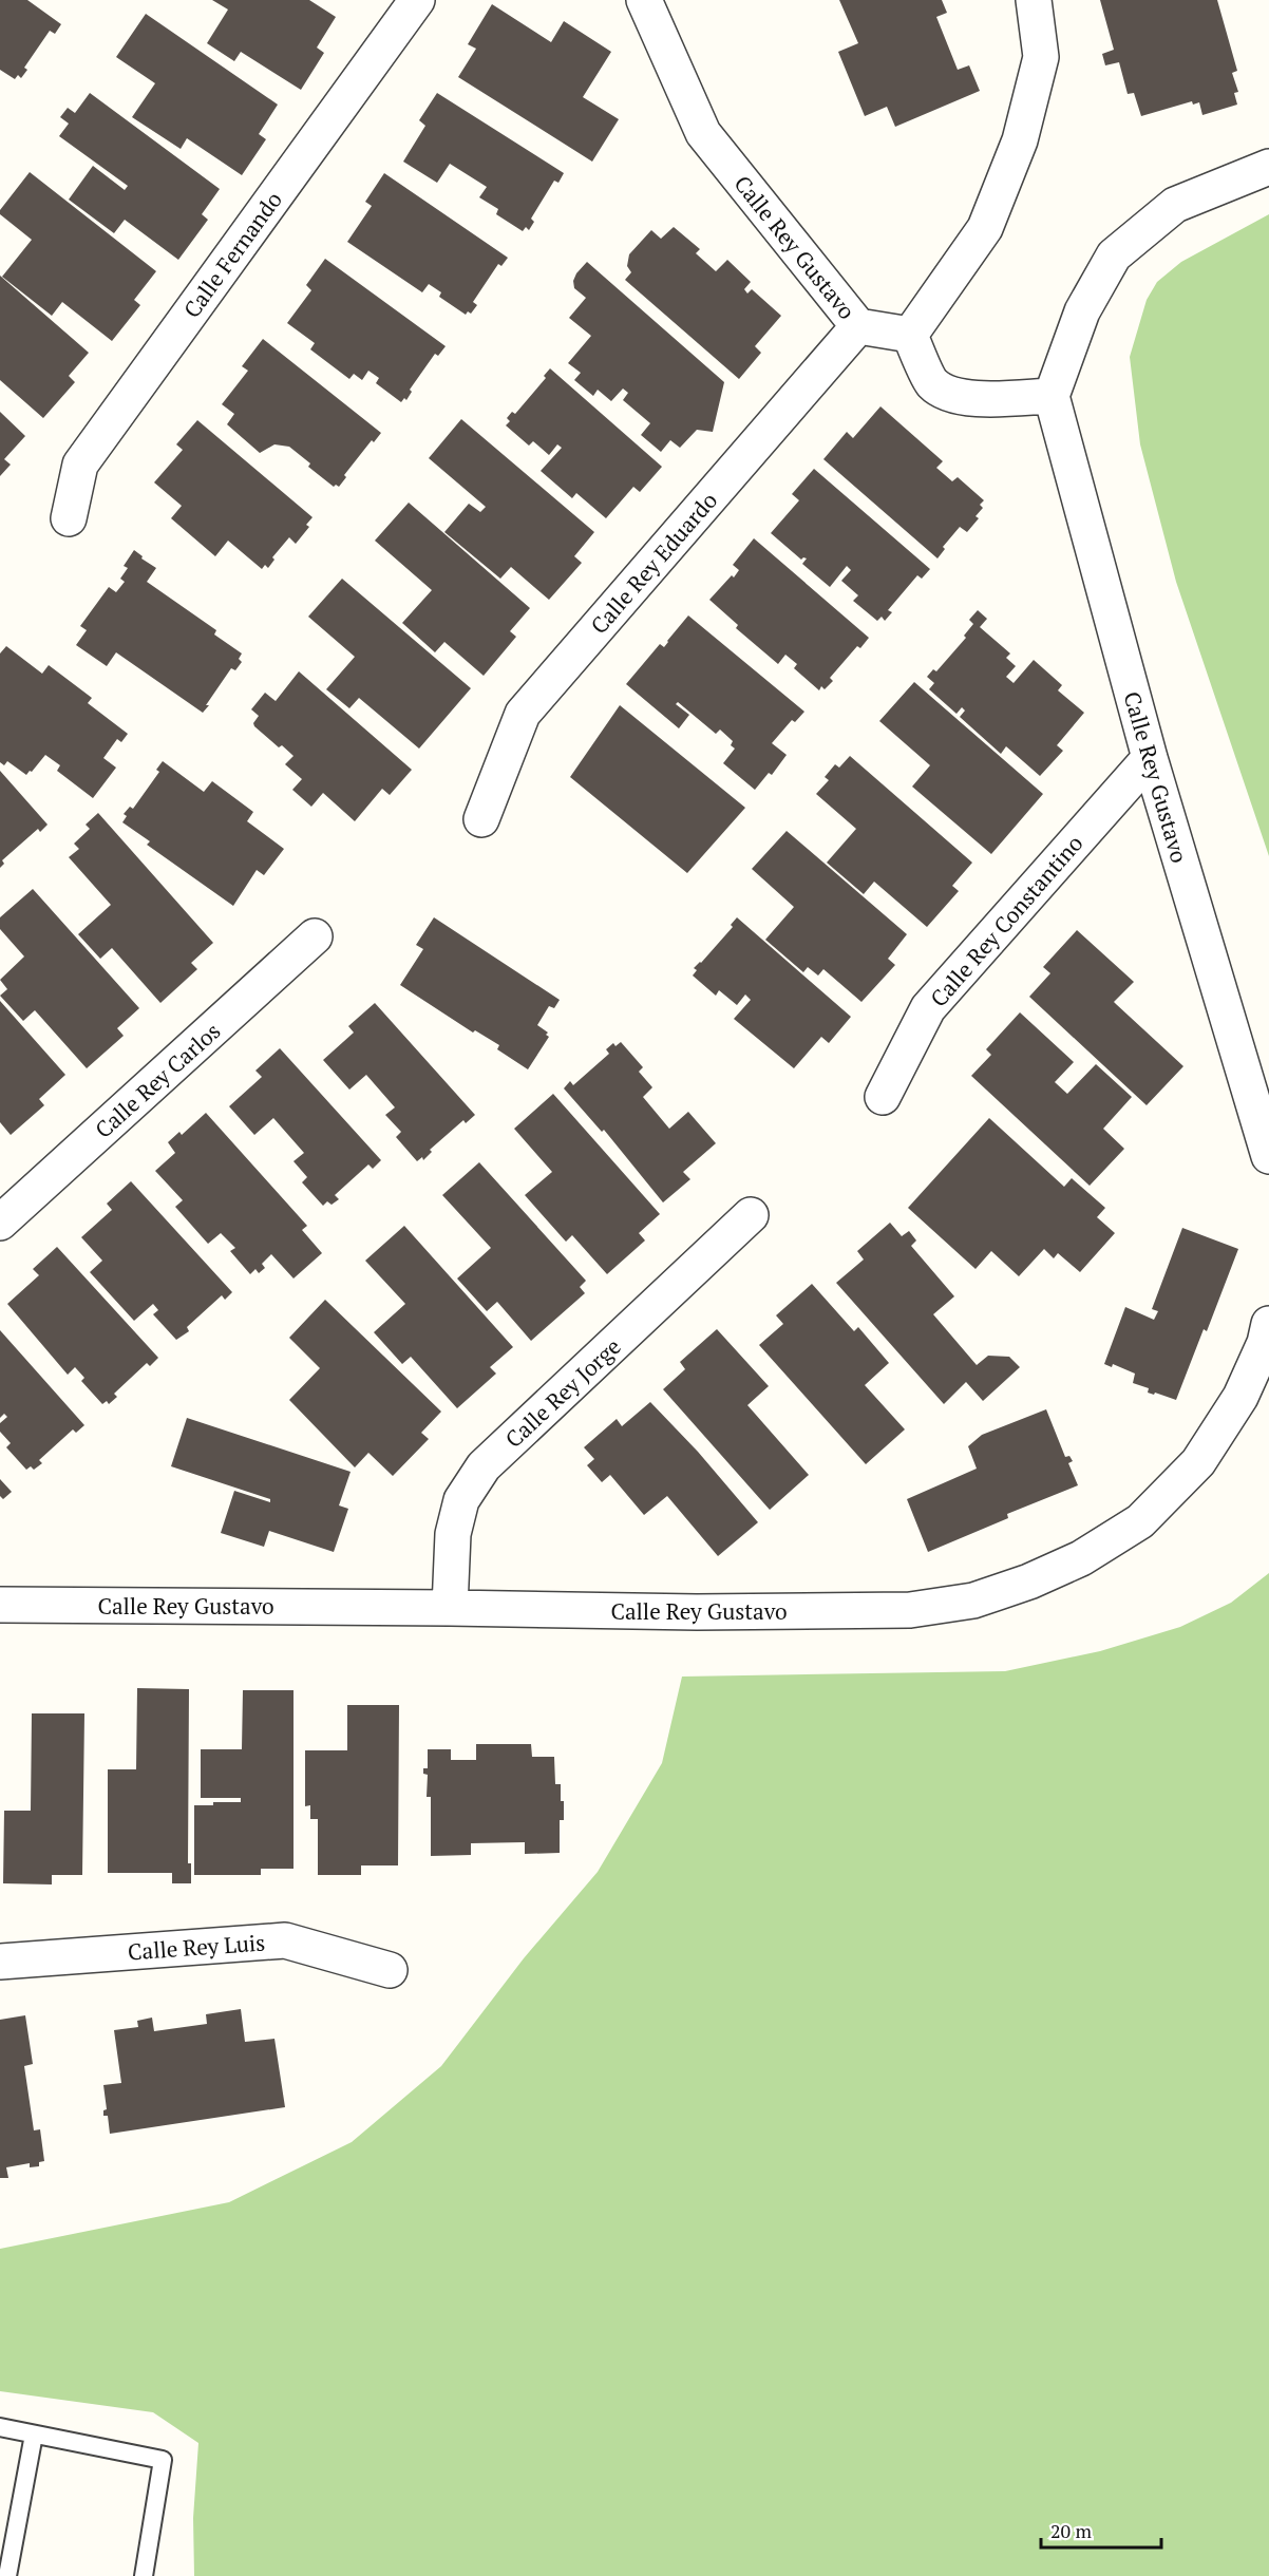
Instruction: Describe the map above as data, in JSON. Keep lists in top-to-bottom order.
{
  "streets": {
    "street": [
      "Calle Rey Gustavo",
      "Calle Fernando",
      "Calle Rey Eduardo",
      "Calle Rey Constantino",
      "Calle Rey Carlos",
      "Calle Rey Jorge",
      "Calle Rey Luis"
    ]
  },
  "crossings": [
    ["Calle Rey Gustavo", "Calle Rey Eduardo"],
    ["Calle Rey Gustavo", "Calle Rey Constantino"],
    ["Calle Rey Gustavo", "Calle Rey Jorge"]
  ],
  "scale_bar": "20 m"
}
